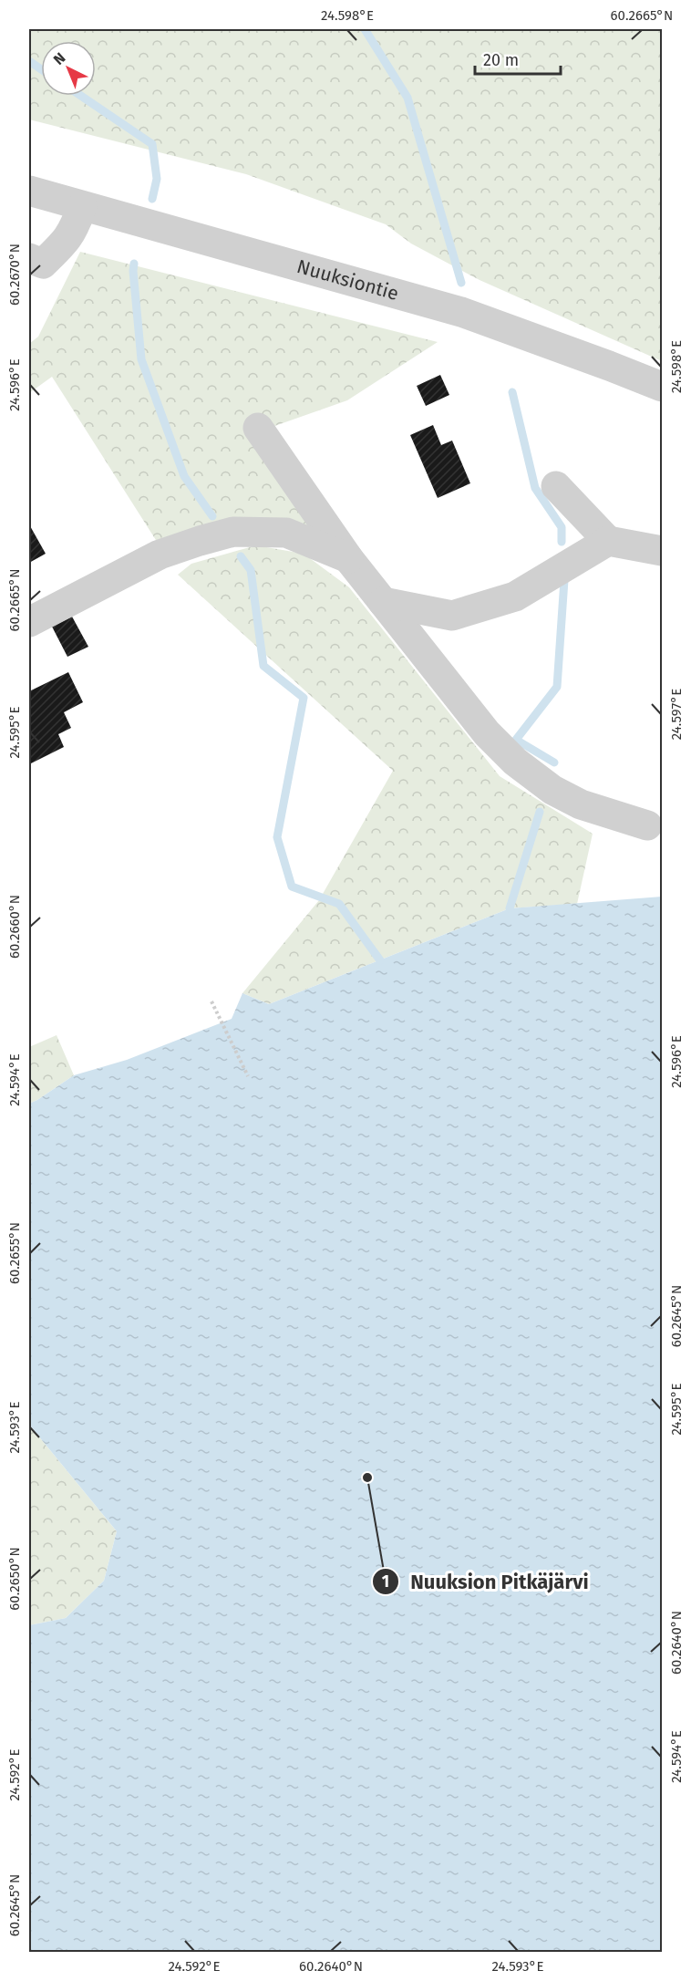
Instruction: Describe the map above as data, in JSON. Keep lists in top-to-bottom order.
{
  "streets": {
    "street": ["Nuuksiontie"]
  },
  "places": ["Nuuksion Pitkäjärvi"],
  "scale_bar": "20 m",
  "north": "top left",
  "coordinates": [
    "24.598°E",
    "60.2665°N",
    "60.2670°N",
    "24.596°E",
    "24.597°E",
    "24.595°E",
    "60.2660°N",
    "24.594°E",
    "60.2655°N",
    "60.2645°N",
    "24.593°E",
    "60.2650°N",
    "60.2640°N",
    "24.592°E"
  ]
}
